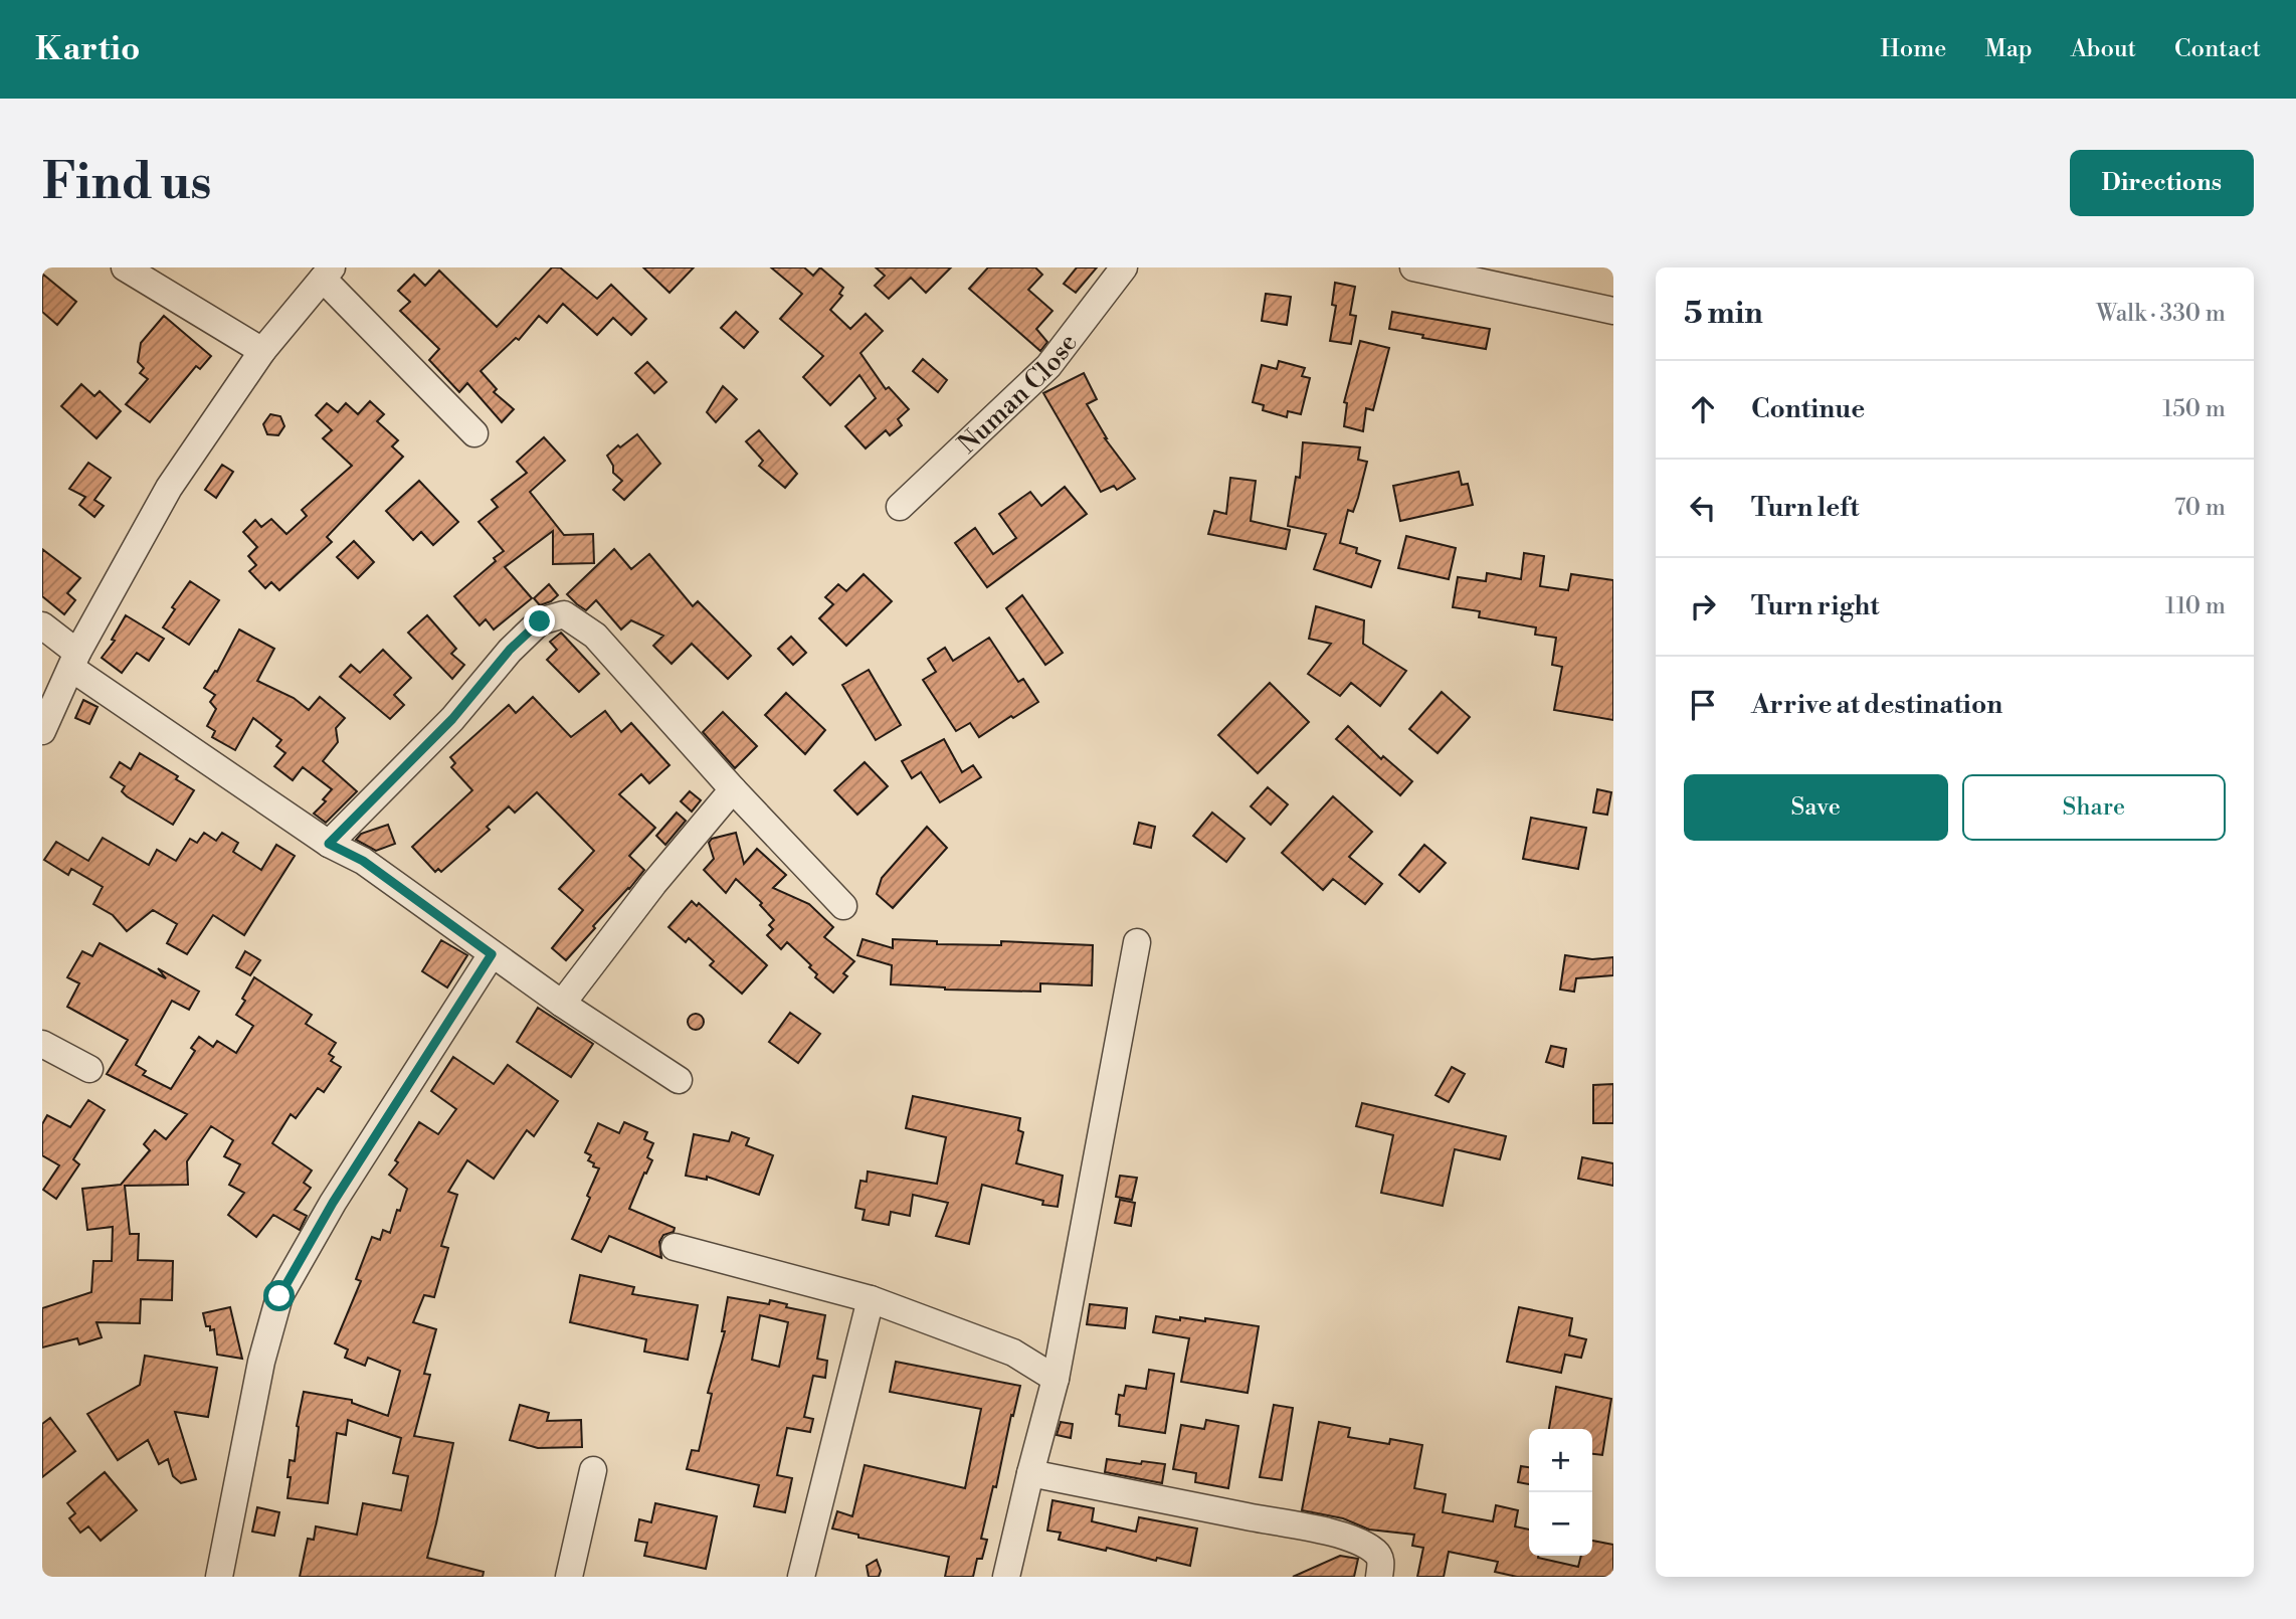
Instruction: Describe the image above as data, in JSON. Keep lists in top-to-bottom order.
{
  "streets": {
    "street": ["Numan Close"]
  },
  "page": {
    "header": "Kartio",
    "nav": [
      "Home",
      "Map",
      "About",
      "Contact"
    ],
    "buttons": [
      "Directions",
      ["Save", "Share"]
    ],
    "title": "Find us",
    "heading": ["5 min", "Walk · 330 m"],
    "list": [
      ["Continue", "150 m"],
      ["Turn left", "70 m"],
      ["Turn right", "110 m"],
      "Arrive at destination"
    ],
    "map_buttons": ["+", "−"]
  }
}
